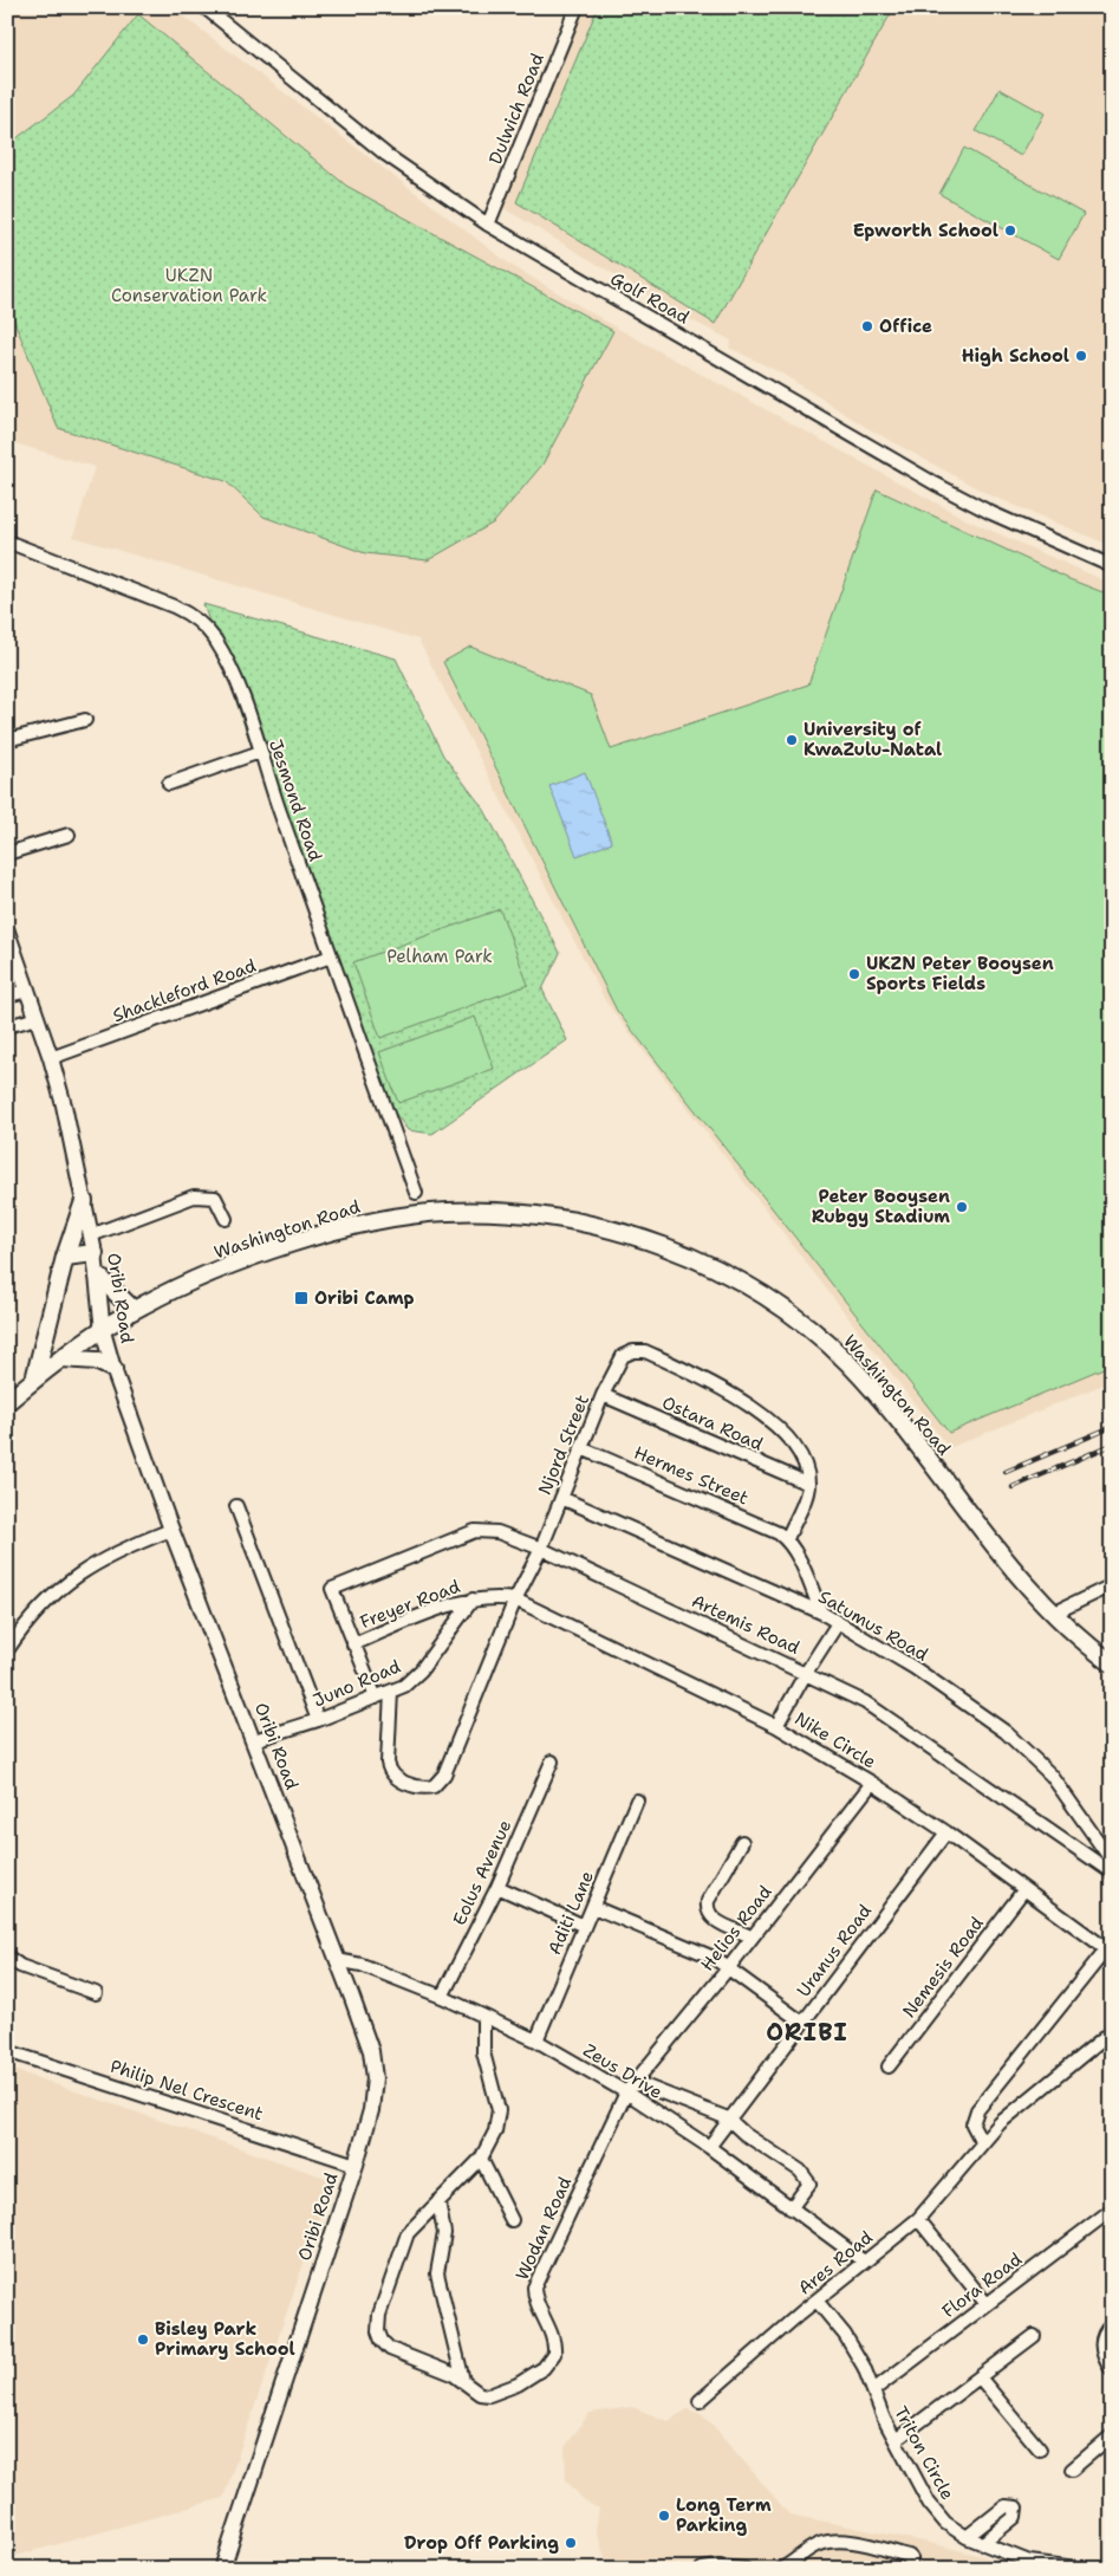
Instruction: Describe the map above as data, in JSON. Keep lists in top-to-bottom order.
{
  "streets": {
    "main road": ["Washington Road"],
    "street": [
      "Dulwich Road",
      "Golf Road",
      "Jesmond Road",
      "Shackleford Road",
      "Oribi Road",
      "Ostara Road",
      "Njord Street",
      "Hermes Street",
      "Freyer Road",
      "Artemis Road",
      "Satumus Road",
      "Juno Road",
      "Nike Circle",
      "Eolus Avenue",
      "Aditi Lane",
      "Helios Road",
      "Uranus Road",
      "Nemesis Road",
      "Zeus Drive",
      "Philip Nel Crescent",
      "Wodan Road",
      "Ares Road",
      "Flora Road",
      "Triton Circle"
    ]
  },
  "crossings": [
    ["Dulwich Road", "Golf Road"],
    ["Jesmond Road", "Shackleford Road"],
    ["Shackleford Road", "Oribi Road"],
    ["Washington Road", "Oribi Road"],
    ["Oribi Road", "Juno Road"],
    ["Oribi Road", "Zeus Drive"],
    ["Oribi Road", "Philip Nel Crescent"],
    ["Ostara Road", "Njord Street"],
    ["Njord Street", "Hermes Street"],
    ["Njord Street", "Freyer Road"],
    ["Njord Street", "Artemis Road"],
    ["Njord Street", "Satumus Road"],
    ["Njord Street", "Juno Road"],
    ["Njord Street", "Nike Circle"],
    ["Freyer Road", "Artemis Road"],
    ["Freyer Road", "Juno Road"],
    ["Freyer Road", "Nike Circle"],
    ["Nike Circle", "Helios Road"],
    ["Nike Circle", "Uranus Road"],
    ["Nike Circle", "Nemesis Road"],
    ["Eolus Avenue", "Zeus Drive"],
    ["Aditi Lane", "Zeus Drive"],
    ["Helios Road", "Zeus Drive"],
    ["Helios Road", "Wodan Road"],
    ["Uranus Road", "Zeus Drive"],
    ["Zeus Drive", "Wodan Road"],
    ["Zeus Drive", "Ares Road"],
    ["Ares Road", "Triton Circle"],
    ["Flora Road", "Triton Circle"]
  ],
  "districts": ["ORIBI"],
  "parks": ["UKZN Conservation Park", "Pelham Park"],
  "places": {
    "other": [
      "Epworth School",
      "Office",
      "High School",
      "University of KwaZulu-Natal",
      "UKZN Peter Booysen Sports Fields",
      "Peter Booysen Rubgy Stadium",
      "Bisley Park Primary School",
      "Long Term Parking",
      "Drop Off Parking"
    ],
    "transit": ["Oribi Camp"]
  }
}
